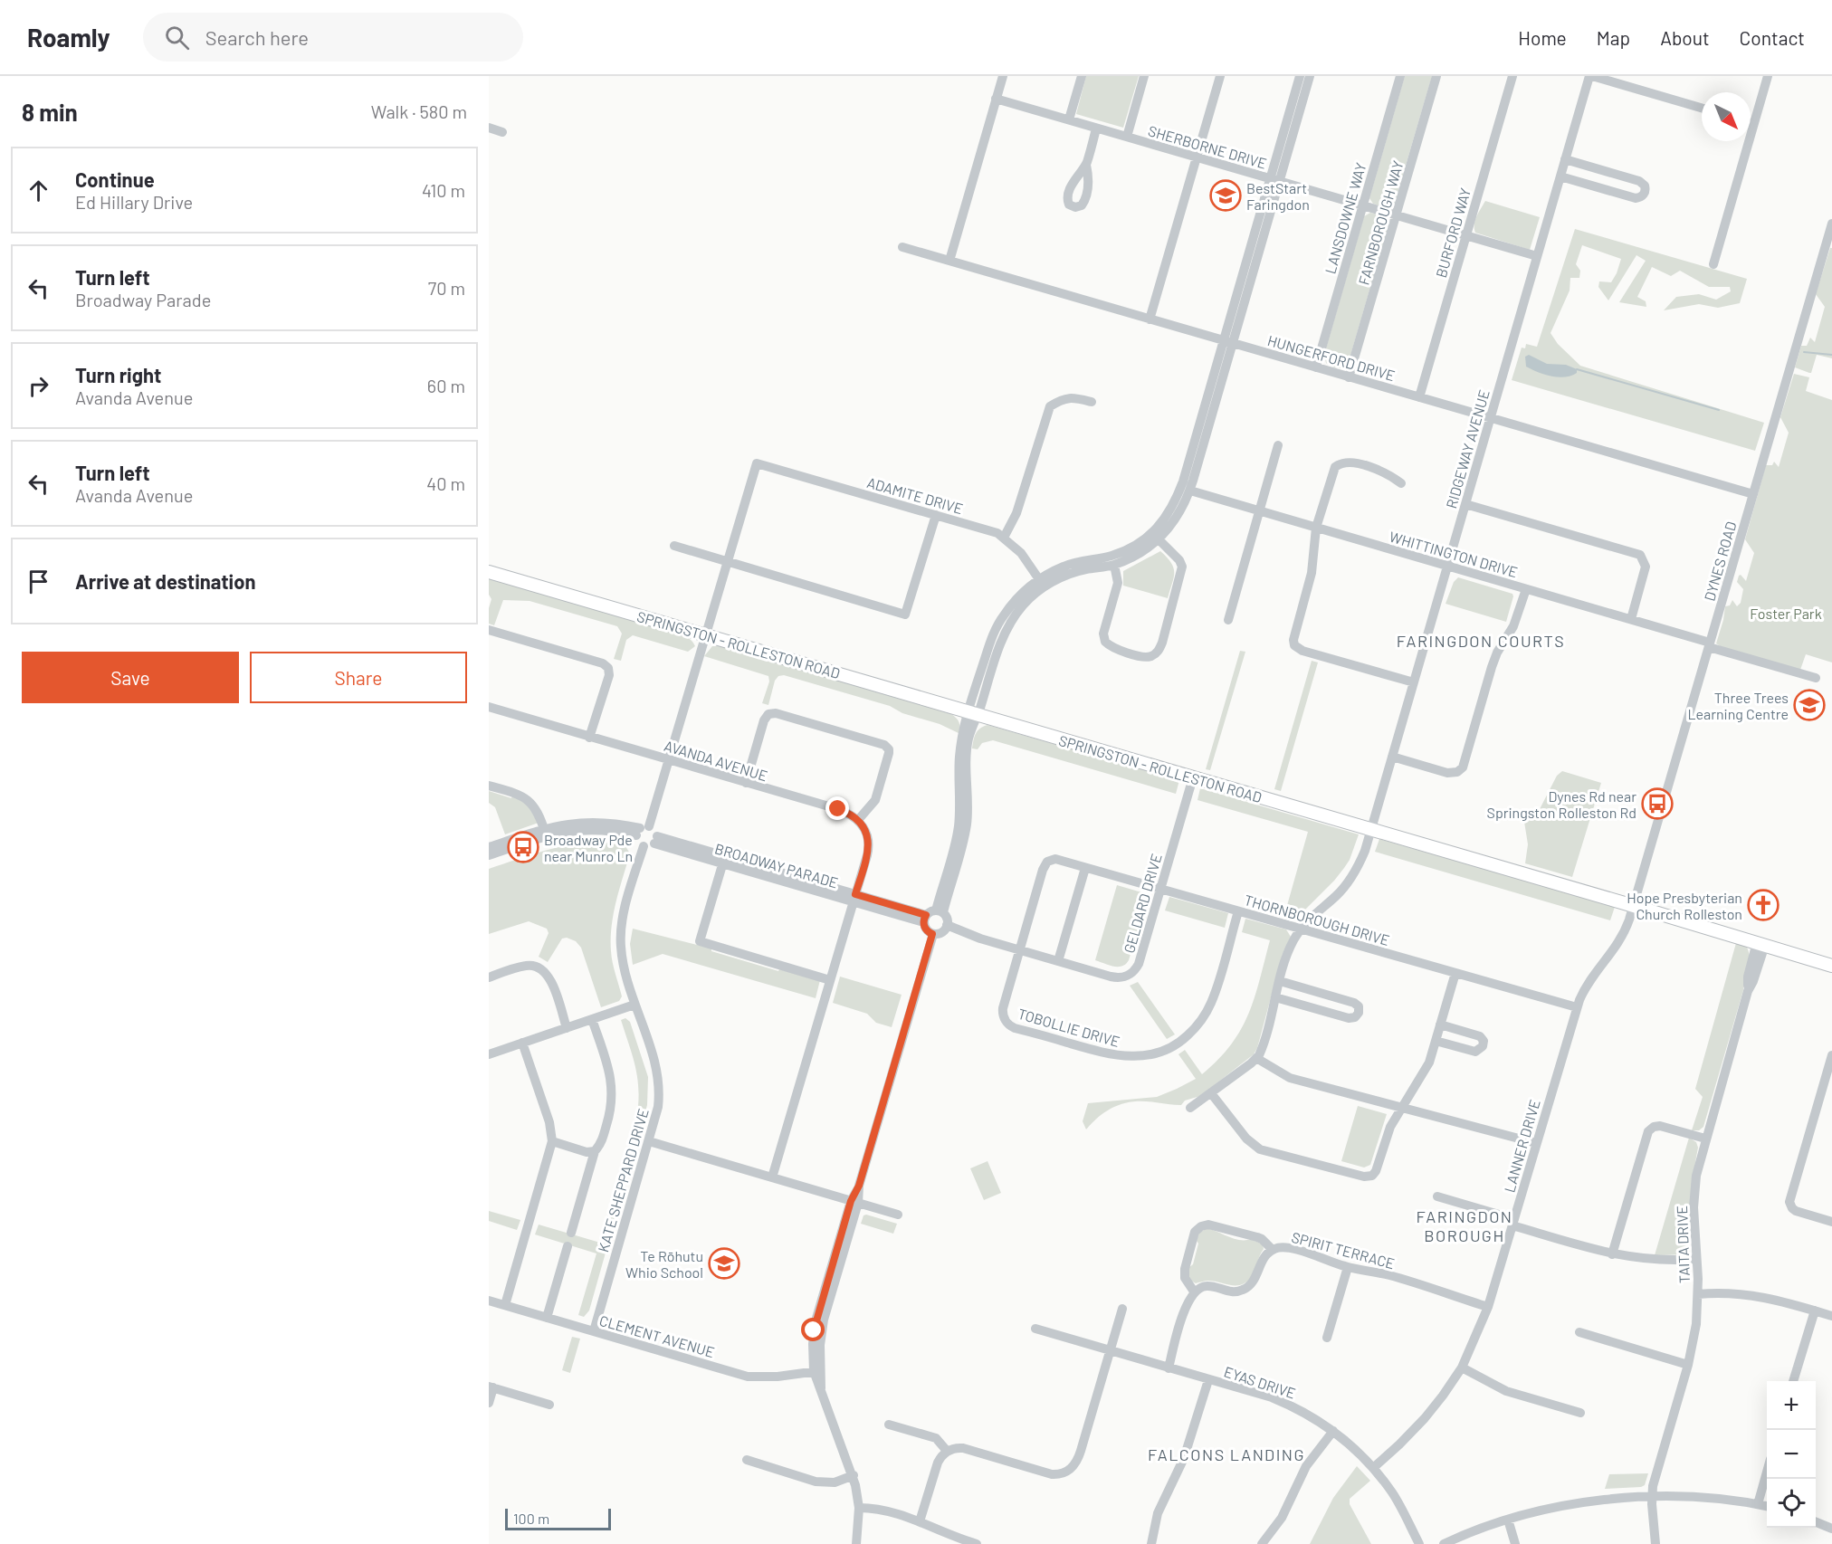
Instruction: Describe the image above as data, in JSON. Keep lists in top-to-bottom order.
{
  "streets": {
    "main road": ["SPRINGSTON - ROLLESTON ROAD"],
    "street": [
      "SHERBORNE DRIVE",
      "LANSDOWNE WAY",
      "FARNBOROUGH WAY",
      "BURFORD WAY",
      "HUNGERFORD DRIVE",
      "RIDGEWAY AVENUE",
      "ADAMITE DRIVE",
      "WHITTINGTON DRIVE",
      "DYNES ROAD",
      "AVANDA AVENUE",
      "BROADWAY PARADE",
      "GELDARD DRIVE",
      "THORNBOROUGH DRIVE",
      "TOBOLLIE DRIVE",
      "LANNER DRIVE",
      "KATE SHEPPARD DRIVE",
      "TAITA DRIVE",
      "SPIRIT TERRACE",
      "CLEMENT AVENUE",
      "EYAS DRIVE"
    ]
  },
  "crossings": [
    ["SHERBORNE DRIVE", "LANSDOWNE WAY"],
    ["SHERBORNE DRIVE", "FARNBOROUGH WAY"],
    ["SHERBORNE DRIVE", "BURFORD WAY"],
    ["SHERBORNE DRIVE", "RIDGEWAY AVENUE"],
    ["LANSDOWNE WAY", "HUNGERFORD DRIVE"],
    ["FARNBOROUGH WAY", "HUNGERFORD DRIVE"],
    ["BURFORD WAY", "HUNGERFORD DRIVE"],
    ["HUNGERFORD DRIVE", "RIDGEWAY AVENUE"],
    ["HUNGERFORD DRIVE", "DYNES ROAD"],
    ["RIDGEWAY AVENUE", "WHITTINGTON DRIVE"],
    ["RIDGEWAY AVENUE", "SPRINGSTON - ROLLESTON ROAD"],
    ["RIDGEWAY AVENUE", "THORNBOROUGH DRIVE"],
    ["WHITTINGTON DRIVE", "DYNES ROAD"],
    ["DYNES ROAD", "SPRINGSTON - ROLLESTON ROAD"],
    ["DYNES ROAD", "LANNER DRIVE"],
    ["SPRINGSTON - ROLLESTON ROAD", "GELDARD DRIVE"],
    ["SPRINGSTON - ROLLESTON ROAD", "LANNER DRIVE"],
    ["SPRINGSTON - ROLLESTON ROAD", "TAITA DRIVE"],
    ["BROADWAY PARADE", "GELDARD DRIVE"],
    ["BROADWAY PARADE", "KATE SHEPPARD DRIVE"],
    ["GELDARD DRIVE", "THORNBOROUGH DRIVE"],
    ["GELDARD DRIVE", "TOBOLLIE DRIVE"],
    ["THORNBOROUGH DRIVE", "TOBOLLIE DRIVE"],
    ["THORNBOROUGH DRIVE", "LANNER DRIVE"],
    ["LANNER DRIVE", "SPIRIT TERRACE"],
    ["LANNER DRIVE", "EYAS DRIVE"],
    ["KATE SHEPPARD DRIVE", "CLEMENT AVENUE"]
  ],
  "districts": ["FARINGDON COURTS", "FARINGDON BOROUGH", "FALCONS LANDING"],
  "parks": ["Foster Park"],
  "places": {
    "school or university": ["BestStart Faringdon", "Three Trees Learning Centre", "Te Rōhutu Whio School"],
    "bus stop": ["Dynes Rd near Springston Rolleston Rd", "Broadway Pde near Munro Ln"],
    "church": ["Hope Presbyterian Church Rolleston"]
  },
  "scale_bar": "100 m",
  "north": "bottom right",
  "page": {
    "header": "Roamly",
    "search": "Search here",
    "nav": [
      "Home",
      "Map",
      "About",
      "Contact"
    ],
    "heading": ["8 min", "Walk · 580 m"],
    "list": [
      ["Continue", "Ed Hillary Drive", "410 m"],
      ["Turn left", "Broadway Parade", "70 m"],
      ["Turn right", "Avanda Avenue", "60 m"],
      ["Turn left", "Avanda Avenue", "40 m"],
      "Arrive at destination"
    ],
    "buttons": ["Save", "Share"],
    "map_buttons": ["+", "−"],
    "scale": "100 m"
  }
}
